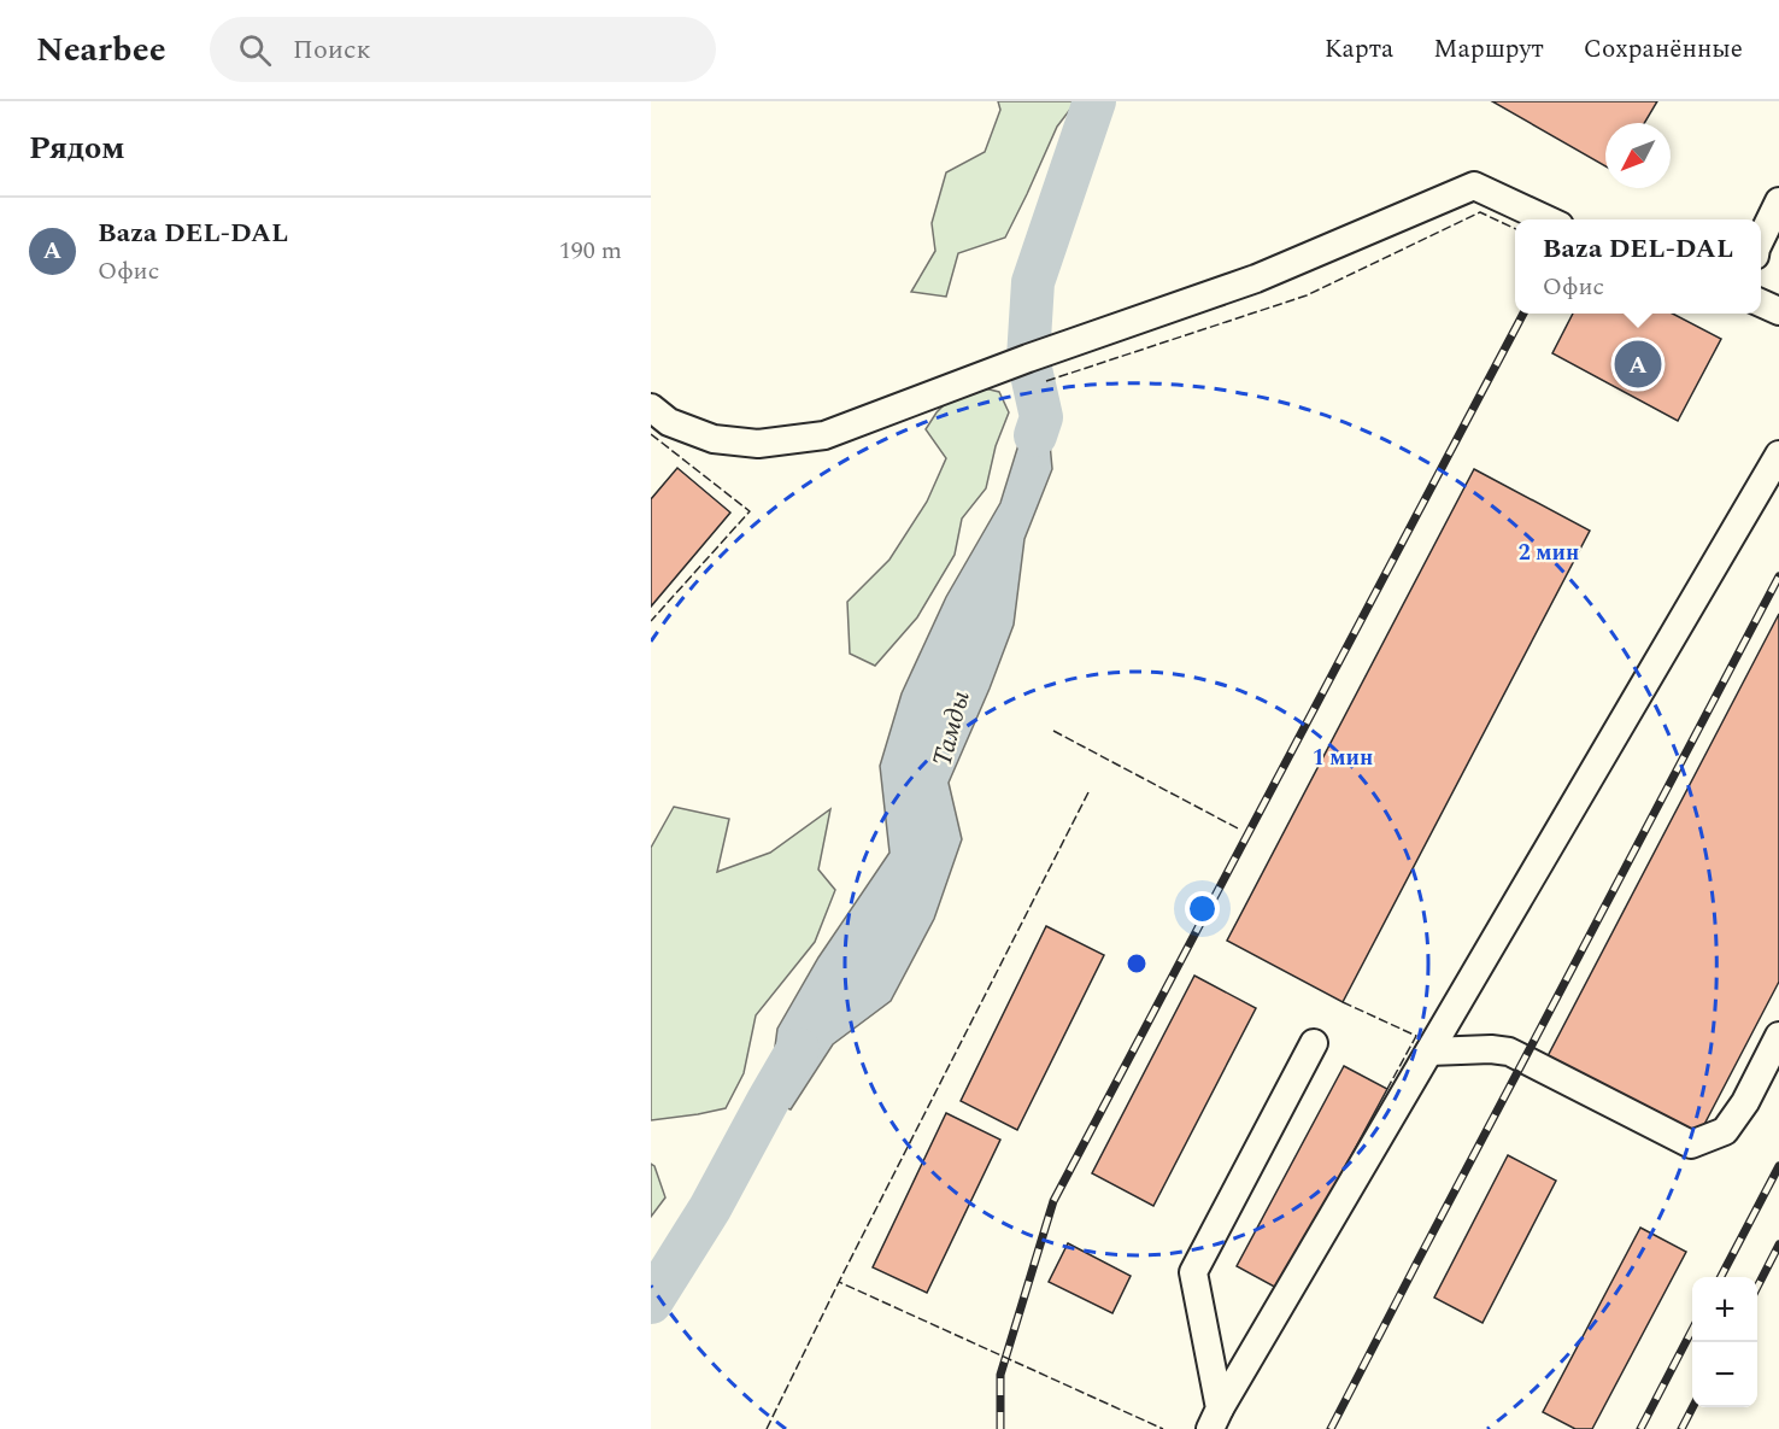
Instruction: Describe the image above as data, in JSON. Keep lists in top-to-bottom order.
{
  "water": ["Тамды"],
  "north": "bottom left",
  "page": {
    "header": "Nearbee",
    "search": "Поиск",
    "nav": ["Карта", "Маршрут", "Сохранённые"],
    "heading": "Рядом",
    "list": [
      {
        "mark": "A",
        "name": "Baza DEL-DAL",
        "note": "Офис",
        "value": "190 m"
      }
    ],
    "popup": ["Baza DEL-DAL", "Офис"],
    "pins": "A",
    "map_buttons": ["+", "−"]
  },
  "rings": ["2 мин", "1 мин"]
}
